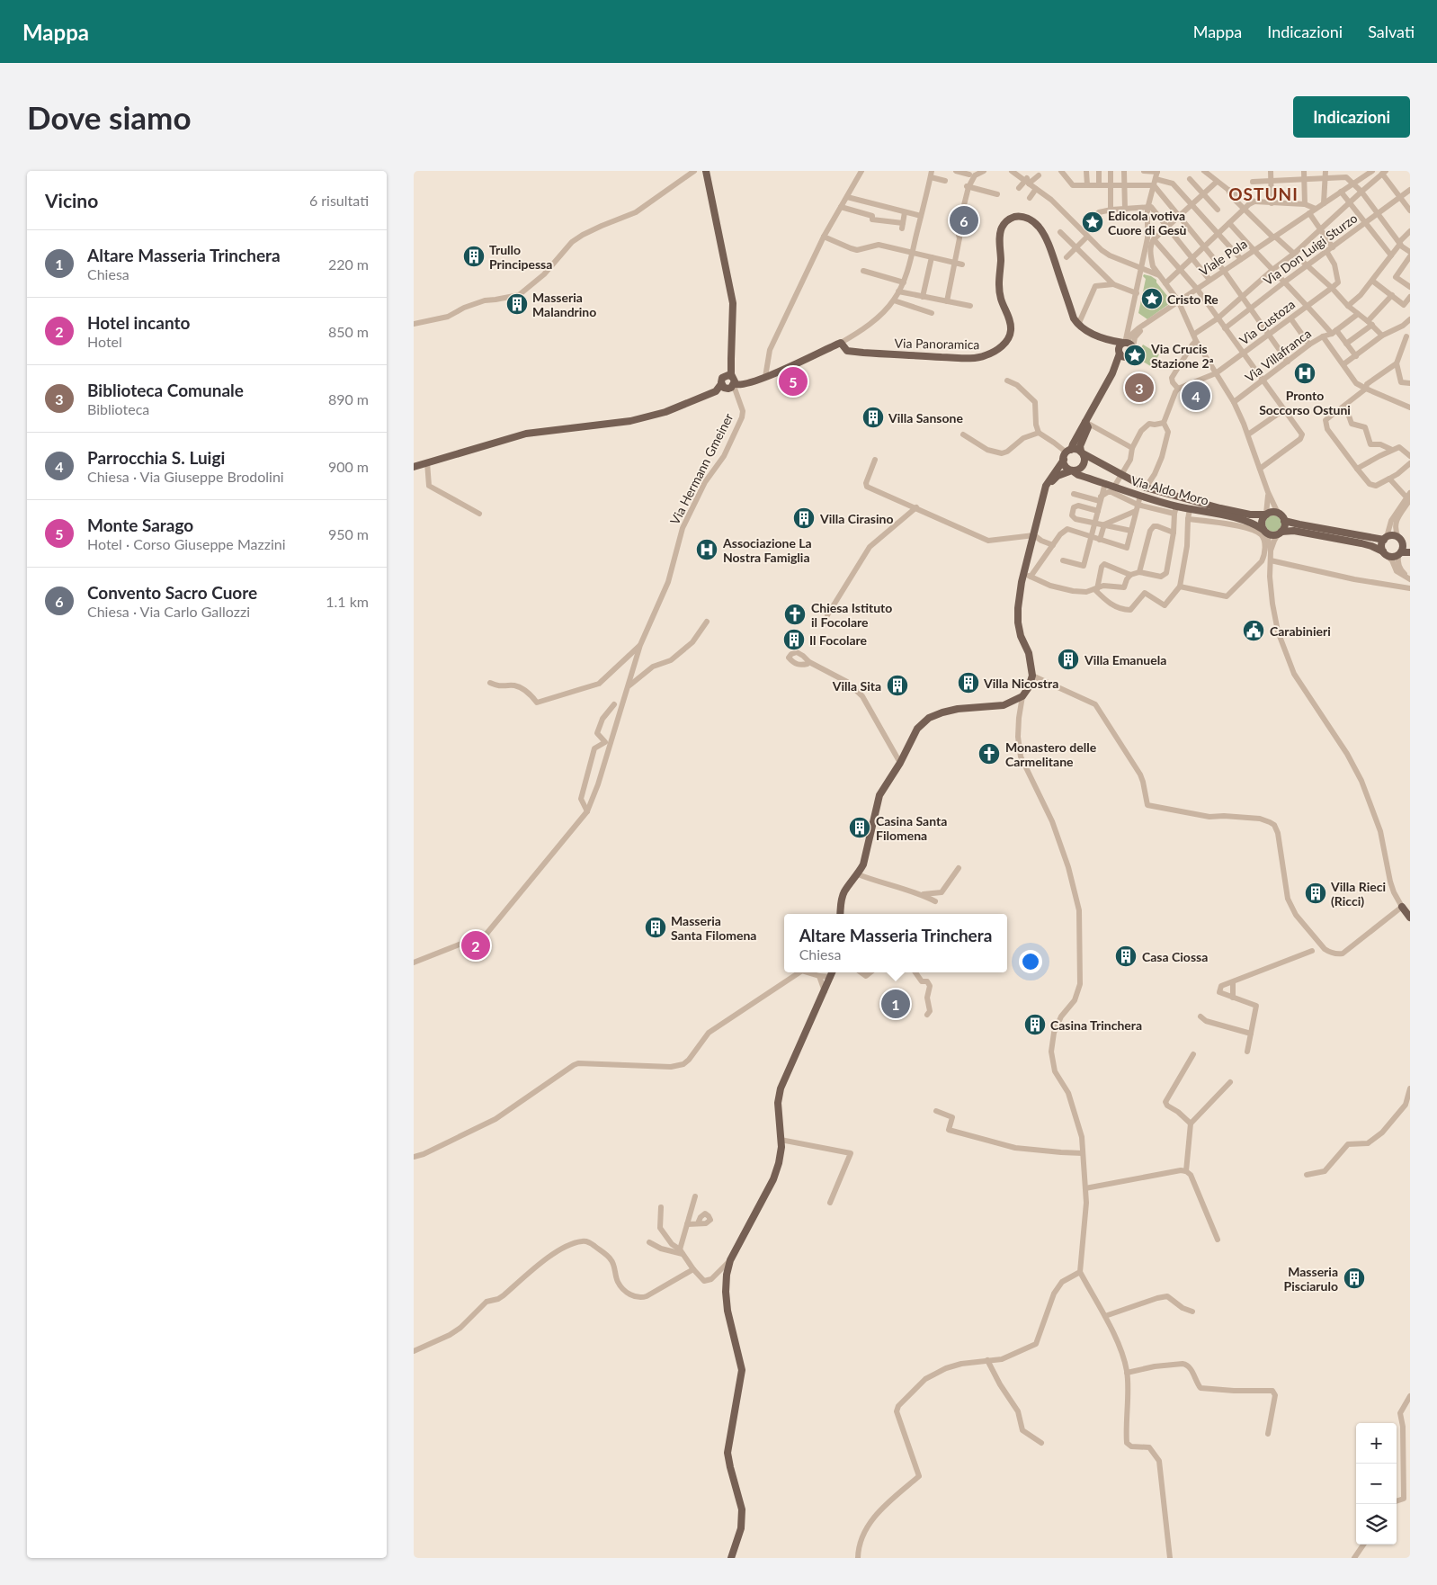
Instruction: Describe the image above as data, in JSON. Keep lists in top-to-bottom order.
{
  "streets": {
    "main road": ["Via Panoramica", "Via Aldo Moro"],
    "street": [
      "Via Don Luigi Sturzo",
      "Viale Pola",
      "Via Custoza",
      "Via Villafranca",
      "Via Hermann Gmeiner"
    ]
  },
  "districts": ["OSTUNI"],
  "places": {
    "place": ["Edicola votiva Cuore di Gesù", "Cristo Re", "Via Crucis Stazione 2ª"],
    "building": [
      "Trullo Principessa",
      "Masseria Malandrino",
      "Villa Sansone",
      "Villa Cirasino",
      "Il Focolare",
      "Villa Emanuela",
      "Villa Nicostra",
      "Villa Sita",
      "Casina Santa Filomena",
      "Villa Rieci (Ricci)",
      "Masseria Santa Filomena",
      "Casa Ciossa",
      "Casina Trinchera",
      "Masseria Pisciarulo"
    ],
    "hospital": ["Pronto Soccorso Ostuni", "Associazione La Nostra Famiglia"],
    "church": ["Chiesa Istituto il Focolare", "Monastero delle Carmelitane"],
    "public building": ["Carabinieri"]
  },
  "page": {
    "header": "Mappa",
    "nav": ["Mappa", "Indicazioni", "Salvati"],
    "buttons": "Indicazioni",
    "title": "Dove siamo",
    "heading": ["Vicino", "6 risultati"],
    "pins": [
      "6",
      "5",
      "3",
      "4",
      "2",
      "1"
    ],
    "list": [
      {
        "mark": "1",
        "name": "Altare Masseria Trinchera",
        "note": "Chiesa",
        "value": "220 m"
      },
      {
        "mark": "2",
        "name": "Hotel incanto",
        "note": "Hotel",
        "value": "850 m"
      },
      {
        "mark": "3",
        "name": "Biblioteca Comunale",
        "note": "Biblioteca",
        "value": "890 m"
      },
      {
        "mark": "4",
        "name": "Parrocchia S. Luigi",
        "note": "Chiesa · Via Giuseppe Brodolini",
        "value": "900 m"
      },
      {
        "mark": "5",
        "name": "Monte Sarago",
        "note": "Hotel · Corso Giuseppe Mazzini",
        "value": "950 m"
      },
      {
        "mark": "6",
        "name": "Convento Sacro Cuore",
        "note": "Chiesa · Via Carlo Gallozzi",
        "value": "1.1 km"
      }
    ],
    "popup": ["Altare Masseria Trinchera", "Chiesa"],
    "map_buttons": ["+", "−"]
  }
}
